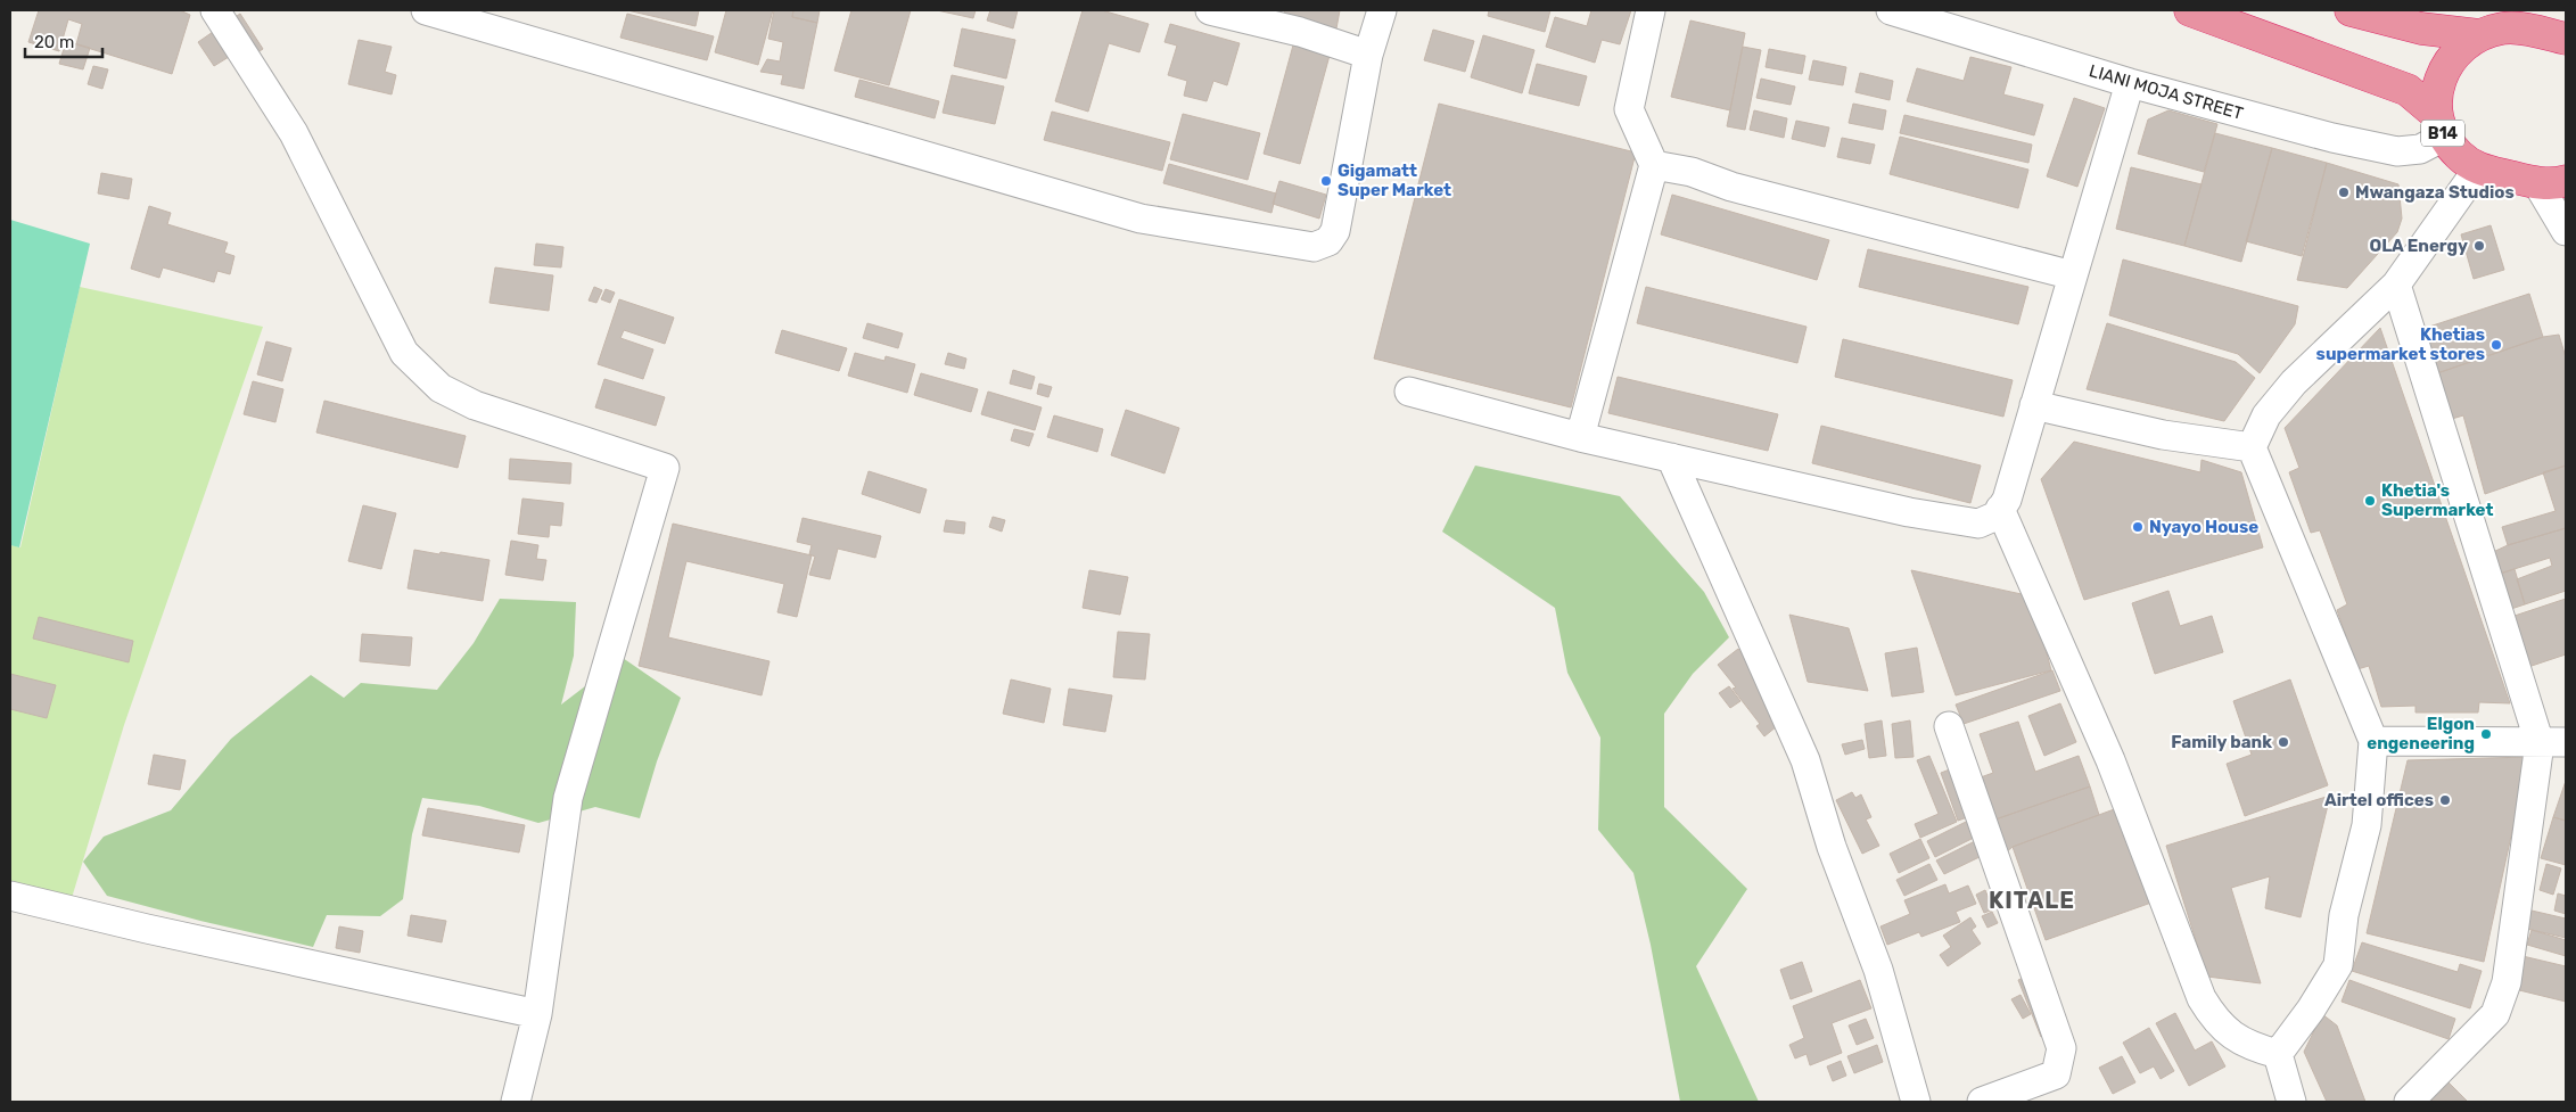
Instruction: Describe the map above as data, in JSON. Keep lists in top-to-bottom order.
{
  "streets": {
    "highway": ["B14"],
    "street": ["LIANI MOJA STREET"]
  },
  "crossings": [
    ["LIANI MOJA STREET", "B14"]
  ],
  "districts": ["KITALE"],
  "places": [
    "Gigamatt Super Market",
    "Mwangaza Studios",
    "OLA Energy",
    "Khetias supermarket stores",
    "Khetia's Supermarket",
    "Nyayo House",
    "Elgon engeneering",
    "Family bank",
    "Airtel offices"
  ],
  "scale_bar": "20 m"
}
